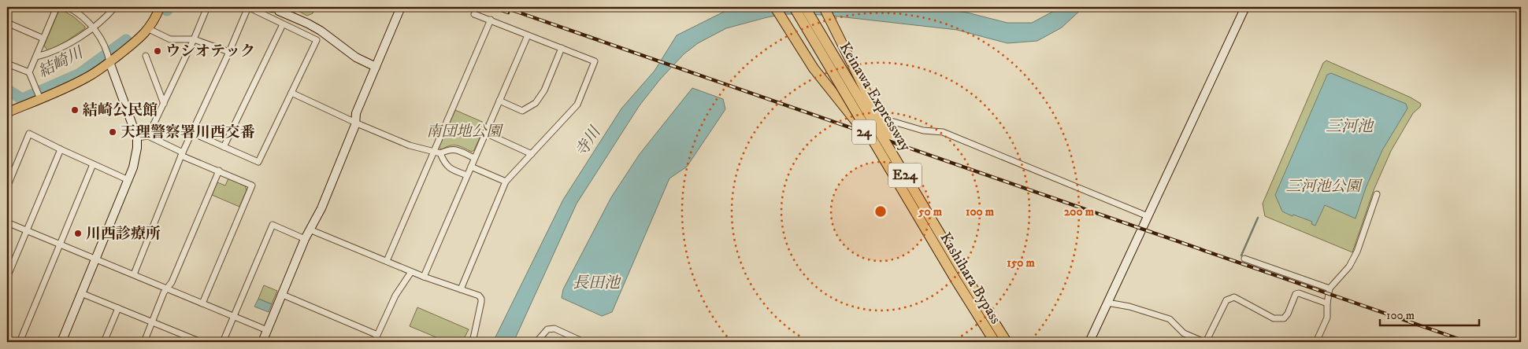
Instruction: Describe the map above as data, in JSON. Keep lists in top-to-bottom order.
{
  "streets": {
    "highway": [
      "Keinawa Expressway",
      "24",
      "E24",
      "Kashihara Bypass"
    ]
  },
  "crossings": [
    ["Keinawa Expressway", "Kashihara Bypass"]
  ],
  "water": [
    "結崎川",
    "三河池",
    "寺川",
    "長田池"
  ],
  "parks": ["南団地公園", "三河池公園"],
  "places": [
    "ウシオテック",
    "結崎公民館",
    "天理警察署川西交番",
    "川西診療所"
  ],
  "scale_bar": "100 m",
  "rings": [
    "50 m",
    "100 m",
    "200 m",
    "150 m"
  ]
}
